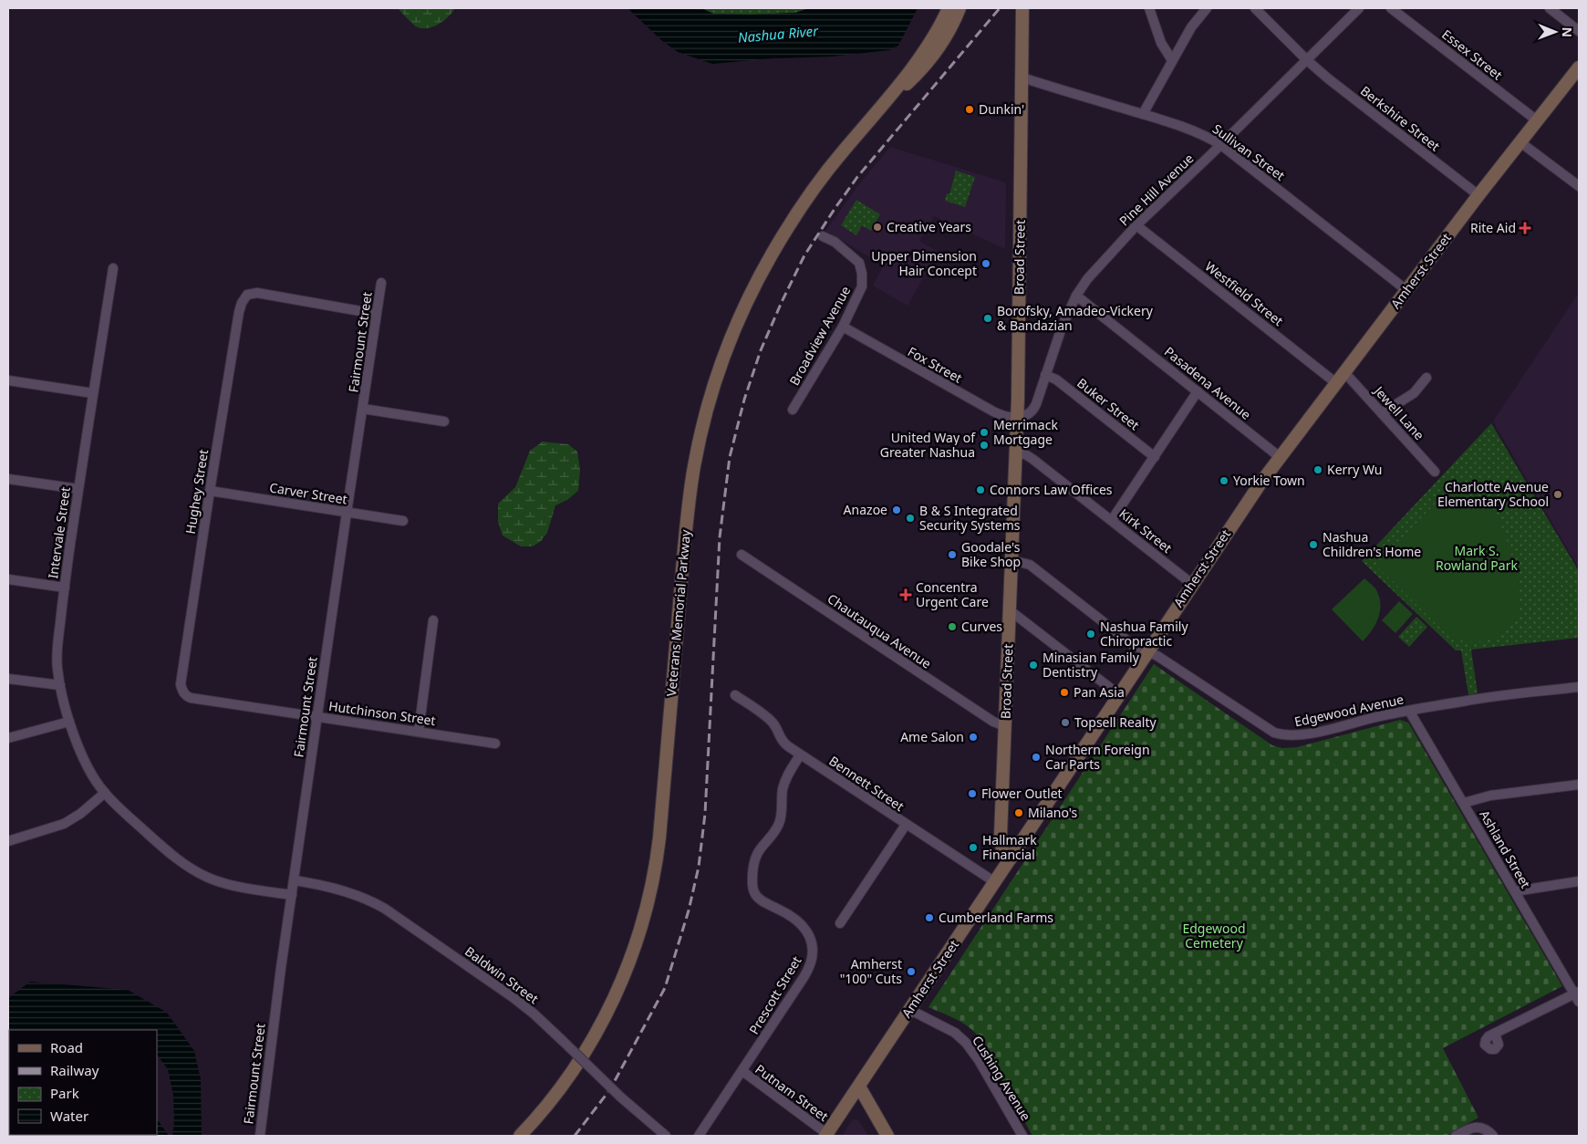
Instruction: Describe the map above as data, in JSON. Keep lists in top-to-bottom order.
{
  "streets": {
    "main road": ["Broad Street", "Amherst Street", "Veterans Memorial Parkway"],
    "street": [
      "Essex Street",
      "Berkshire Street",
      "Sullivan Street",
      "Pine Hill Avenue",
      "Westfield Street",
      "Broadview Avenue",
      "Fairmount Street",
      "Fox Street",
      "Pasadena Avenue",
      "Buker Street",
      "Jewell Lane",
      "Hughey Street",
      "Carver Street",
      "Kirk Street",
      "Intervale Street",
      "Chautauqua Avenue",
      "Edgewood Avenue",
      "Hutchinson Street",
      "Bennett Street",
      "Ashland Street",
      "Baldwin Street",
      "Prescott Street",
      "Cushing Avenue",
      "Putnam Street"
    ]
  },
  "crossings": [
    ["Essex Street", "Amherst Street"],
    ["Berkshire Street", "Pine Hill Avenue"],
    ["Berkshire Street", "Amherst Street"],
    ["Sullivan Street", "Pine Hill Avenue"],
    ["Sullivan Street", "Broad Street"],
    ["Sullivan Street", "Amherst Street"],
    ["Pine Hill Avenue", "Broad Street"],
    ["Pine Hill Avenue", "Westfield Street"],
    ["Pine Hill Avenue", "Fox Street"],
    ["Pine Hill Avenue", "Pasadena Avenue"],
    ["Pine Hill Avenue", "Buker Street"],
    ["Broad Street", "Amherst Street"],
    ["Broad Street", "Fox Street"],
    ["Broad Street", "Kirk Street"],
    ["Broad Street", "Chautauqua Avenue"],
    ["Broad Street", "Edgewood Avenue"],
    ["Amherst Street", "Westfield Street"],
    ["Amherst Street", "Pasadena Avenue"],
    ["Amherst Street", "Jewell Lane"],
    ["Amherst Street", "Kirk Street"],
    ["Amherst Street", "Edgewood Avenue"],
    ["Amherst Street", "Bennett Street"],
    ["Amherst Street", "Cushing Avenue"],
    ["Amherst Street", "Putnam Street"],
    ["Broadview Avenue", "Fox Street"],
    ["Fairmount Street", "Hughey Street"],
    ["Fairmount Street", "Carver Street"],
    ["Fairmount Street", "Intervale Street"],
    ["Fairmount Street", "Hutchinson Street"],
    ["Fairmount Street", "Baldwin Street"],
    ["Hughey Street", "Carver Street"],
    ["Hughey Street", "Hutchinson Street"],
    ["Edgewood Avenue", "Ashland Street"],
    ["Bennett Street", "Prescott Street"],
    ["Prescott Street", "Putnam Street"]
  ],
  "water": ["Nashua River"],
  "parks": ["Mark S. Rowland Park", "Edgewood Cemetery"],
  "places": {
    "other": [
      "Dunkin'",
      "Creative Years",
      "Upper Dimension Hair Concept",
      "Borofsky, Amadeo-Vickery & Bandazian",
      "Merrimack Mortgage",
      "United Way of Greater Nashua",
      "Kerry Wu",
      "Yorkie Town",
      "Connors Law Offices",
      "Charlotte Avenue Elementary School",
      "Anazoe",
      "B & S Integrated Security Systems",
      "Nashua Children's Home",
      "Goodale's Bike Shop",
      "Curves",
      "Nashua Family Chiropractic",
      "Minasian Family Dentistry",
      "Pan Asia",
      "Topsell Realty",
      "Ame Salon",
      "Northern Foreign Car Parts",
      "Flower Outlet",
      "Milano's",
      "Hallmark Financial",
      "Cumberland Farms",
      "Amherst \"100\" Cuts"
    ],
    "health": ["Rite Aid", "Concentra Urgent Care"]
  },
  "legend": [
    "Road",
    "Railway",
    "Park",
    "Water"
  ],
  "north": "right"
}
